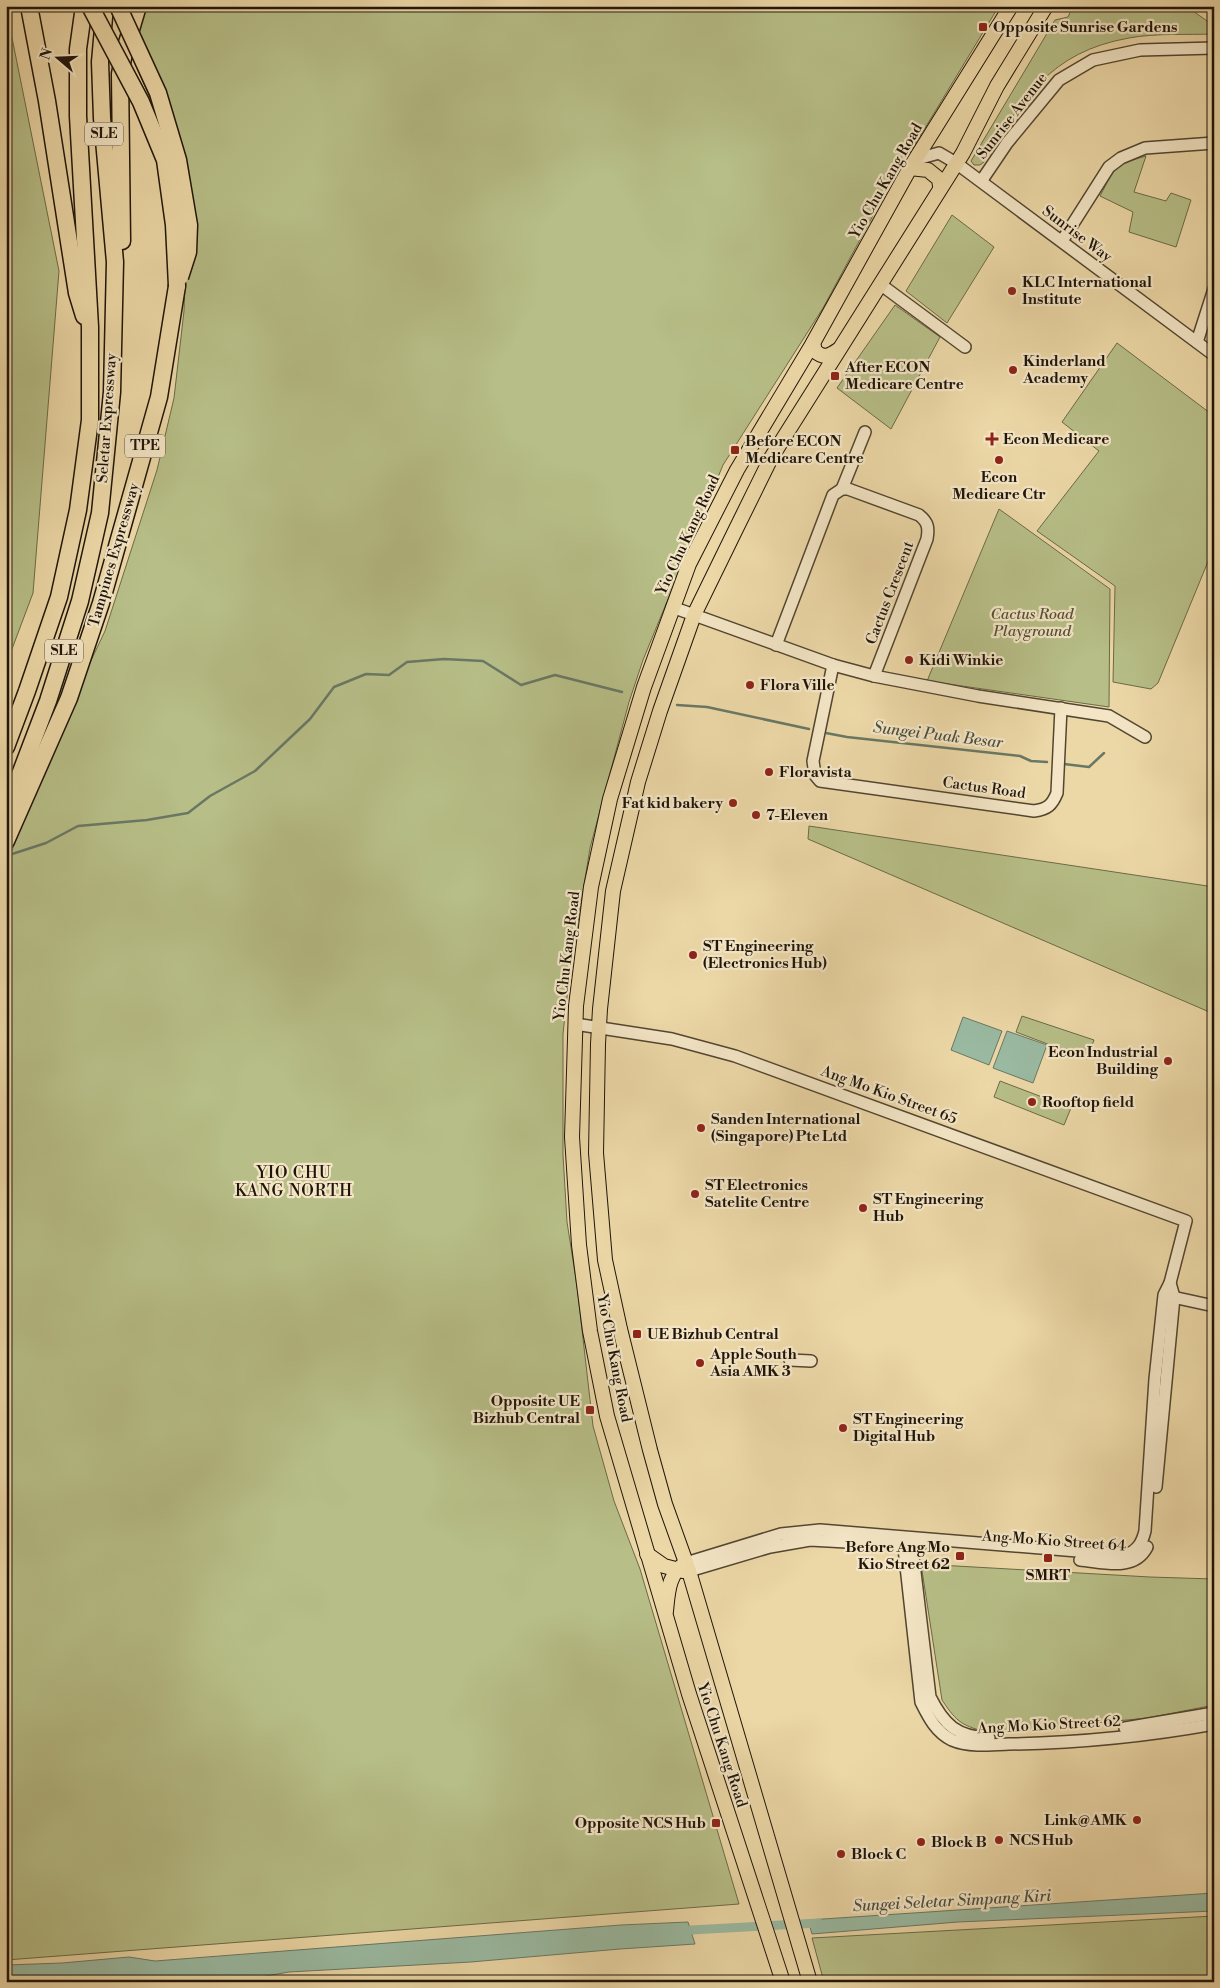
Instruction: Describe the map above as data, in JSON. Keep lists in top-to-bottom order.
{
  "streets": {
    "highway": [
      "SLE",
      "Seletar Expressway",
      "TPE",
      "Tampines Expressway"
    ],
    "main road": ["Yio Chu Kang Road"],
    "street": [
      "Sunrise Avenue",
      "Sunrise Way",
      "Cactus Crescent",
      "Cactus Road",
      "Ang Mo Kio Street 65",
      "Ang Mo Kio Street 64",
      "Ang Mo Kio Street 62"
    ]
  },
  "crossings": [
    ["Sunrise Avenue", "Sunrise Way"],
    ["Yio Chu Kang Road", "Sunrise Way"],
    ["Yio Chu Kang Road", "Ang Mo Kio Street 65"],
    ["Yio Chu Kang Road", "Ang Mo Kio Street 64"],
    ["Ang Mo Kio Street 65", "Ang Mo Kio Street 64"],
    ["Ang Mo Kio Street 64", "Ang Mo Kio Street 62"]
  ],
  "districts": ["YIO CHU KANG NORTH"],
  "water": ["Sungei Puak Besar", "Sungei Seletar Simpang Kiri"],
  "parks": ["Cactus Road Playground"],
  "places": {
    "transit": [
      "Opposite Sunrise Gardens",
      "After ECON Medicare Centre",
      "Before ECON Medicare Centre",
      "UE Bizhub Central",
      "Opposite UE Bizhub Central",
      "Before Ang Mo Kio Street 62",
      "SMRT",
      "Opposite NCS Hub"
    ],
    "other": [
      "KLC International Institute",
      "Kinderland Academy",
      "Econ Medicare Ctr",
      "Kidi Winkie",
      "Flora Ville",
      "Floravista",
      "Fat kid bakery",
      "7-Eleven",
      "ST Engineering (Electronics Hub)",
      "Econ Industrial Building",
      "Rooftop field",
      "Sanden International (Singapore) Pte Ltd",
      "ST Electronics Satelite Centre",
      "ST Engineering Hub",
      "Apple South Asia AMK 3",
      "ST Engineering Digital Hub",
      "Link@AMK",
      "NCS Hub",
      "Block B",
      "Block C"
    ],
    "health": ["Econ Medicare"]
  },
  "north": "left"
}
